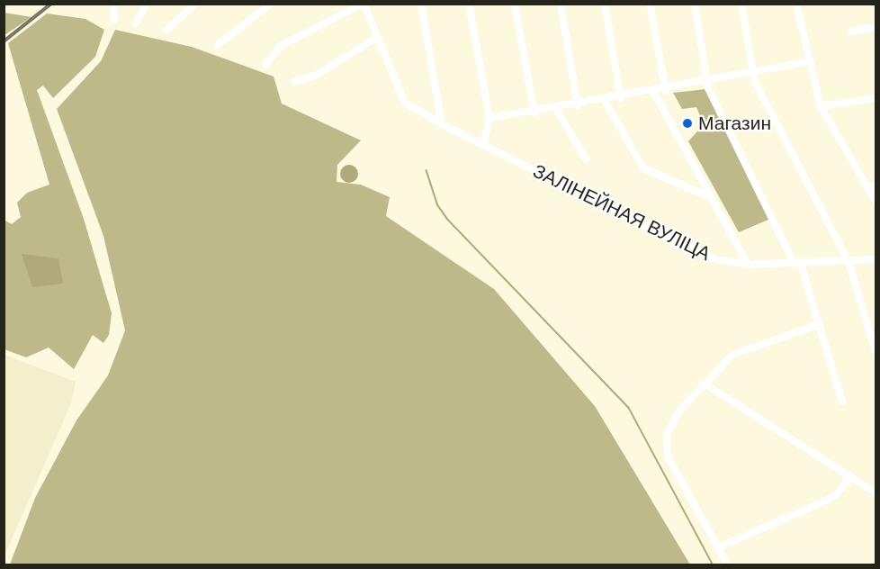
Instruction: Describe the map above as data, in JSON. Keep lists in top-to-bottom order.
{
  "streets": {
    "street": ["ЗАЛІНЕЙНАЯ ВУЛІЦА"]
  },
  "places": ["Магазин"]
}
